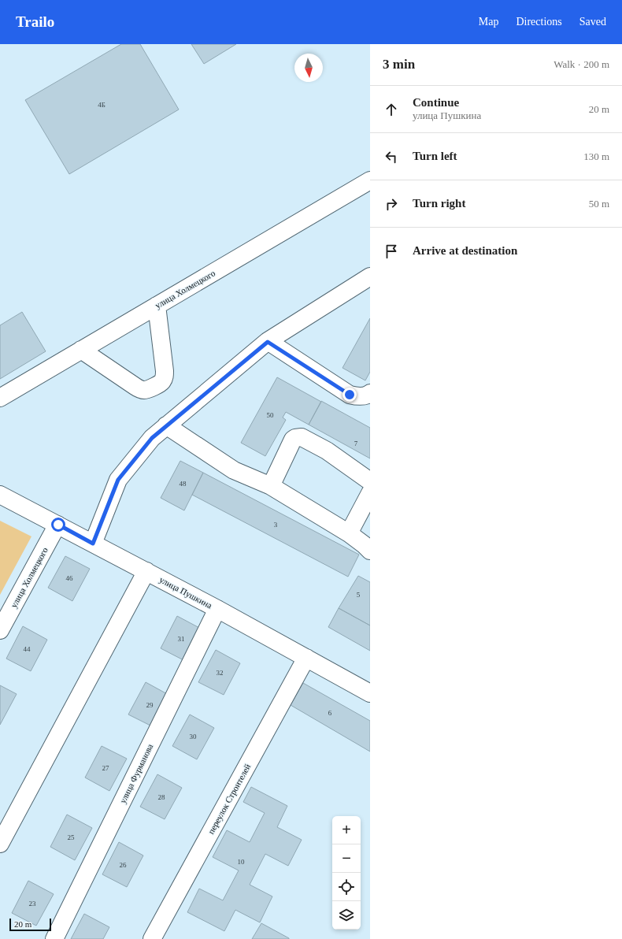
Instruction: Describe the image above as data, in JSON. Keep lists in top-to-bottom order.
{
  "streets": {
    "street": [
      "улица Холмецкого",
      "улица Пушкина",
      "улица Фурманова",
      "переулок Строителей"
    ]
  },
  "crossings": [
    ["улица Холмецкого", "улица Пушкина"],
    ["улица Пушкина", "улица Фурманова"],
    ["улица Пушкина", "переулок Строителей"]
  ],
  "house_numbers": [
    "4Б",
    "50",
    "7",
    "48",
    "3",
    "46",
    "5",
    "31",
    "44",
    "32",
    "29",
    "6",
    "30",
    "27",
    "28",
    "25",
    "10",
    "26",
    "23"
  ],
  "scale_bar": "20 m",
  "north": "bottom",
  "page": {
    "header": "Trailo",
    "nav": ["Map", "Directions", "Saved"],
    "heading": ["3 min", "Walk · 200 m"],
    "list": [
      ["Continue", "улица Пушкина", "20 m"],
      ["Turn left", "130 m"],
      ["Turn right", "50 m"],
      "Arrive at destination"
    ],
    "map_buttons": ["+", "−"],
    "scale": "20 m"
  }
}
